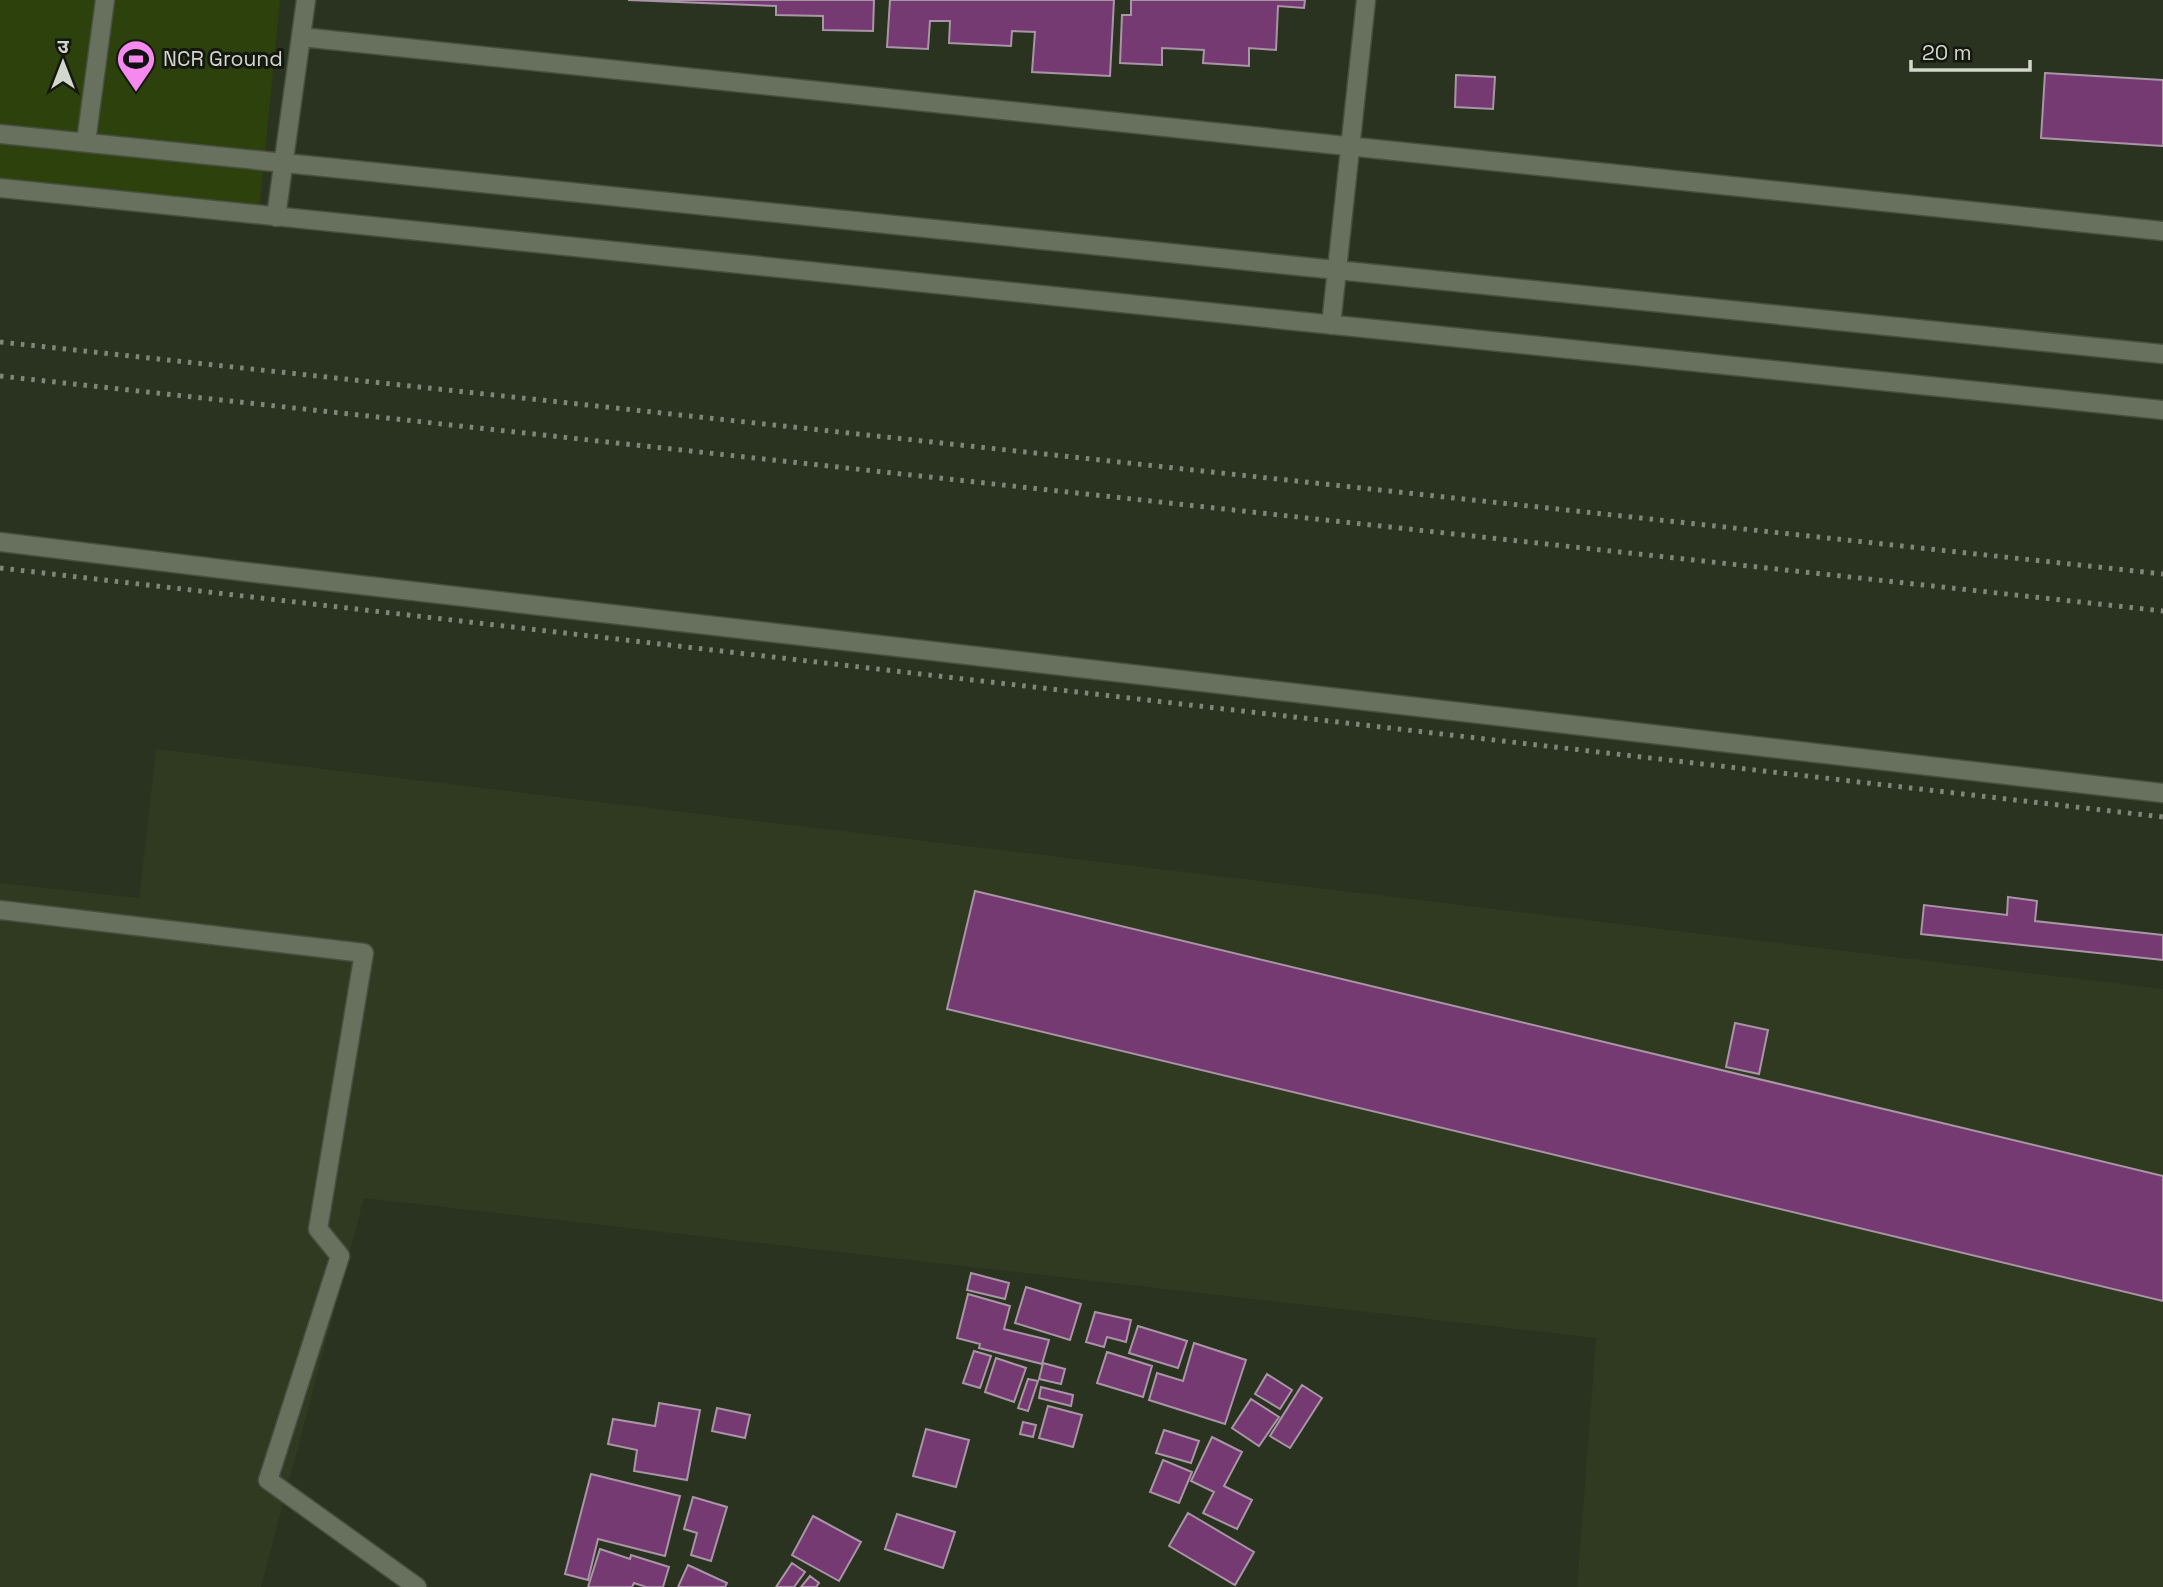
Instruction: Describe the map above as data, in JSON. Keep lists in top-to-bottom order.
{
  "places": {
    "sports": ["NCR Ground"]
  },
  "scale_bar": "20 m",
  "north": "top"
}
